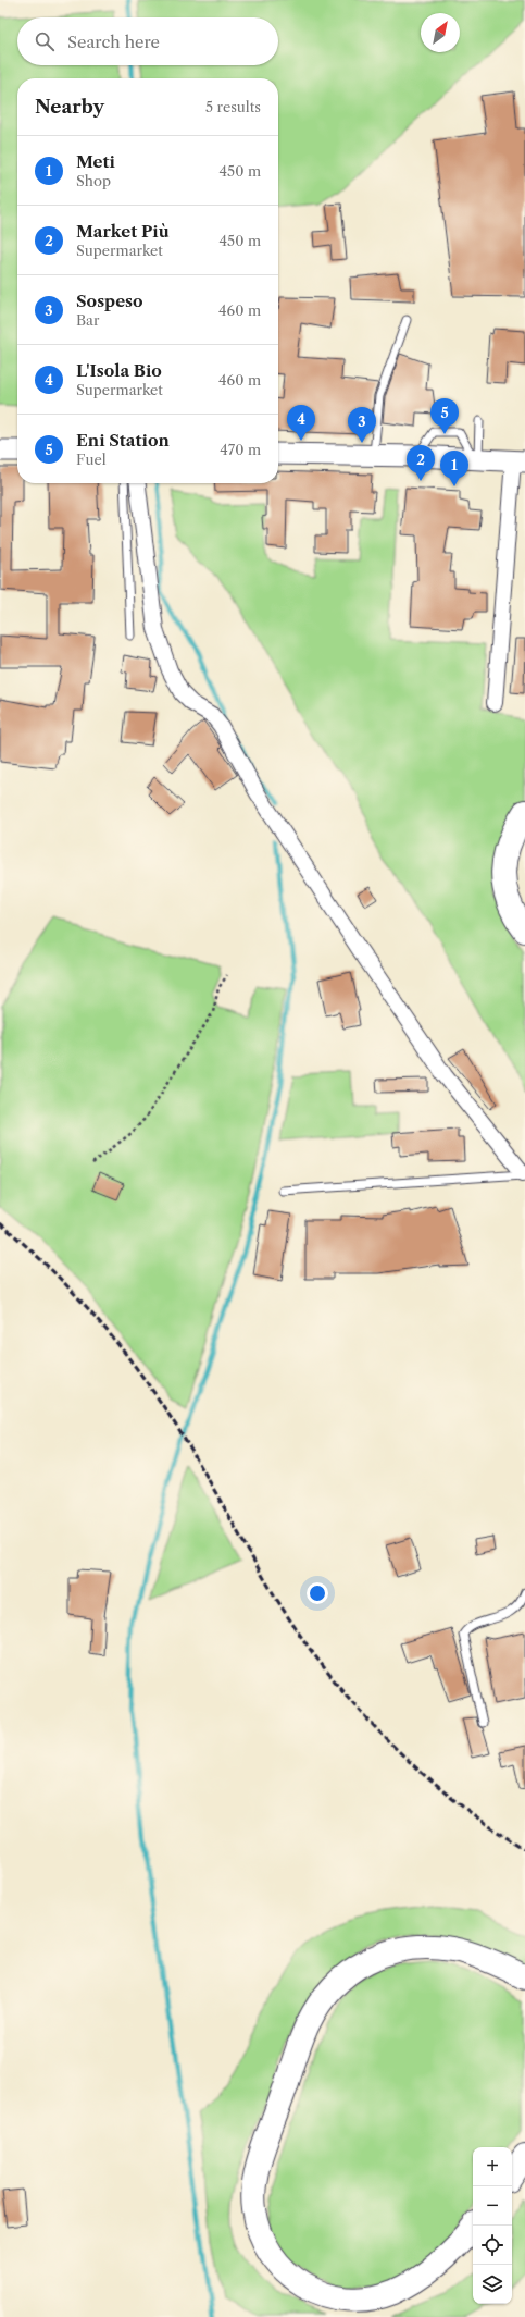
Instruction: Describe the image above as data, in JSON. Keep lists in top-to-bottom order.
{
  "north": "top right",
  "page": {
    "search": "Search here",
    "heading": ["Nearby", "5 results"],
    "list": [
      {
        "mark": "1",
        "name": "Meti",
        "note": "Shop",
        "value": "450 m"
      },
      {
        "mark": "2",
        "name": "Market Più",
        "note": "Supermarket",
        "value": "450 m"
      },
      {
        "mark": "3",
        "name": "Sospeso",
        "note": "Bar",
        "value": "460 m"
      },
      {
        "mark": "4",
        "name": "L'Isola Bio",
        "note": "Supermarket",
        "value": "460 m"
      },
      {
        "mark": "5",
        "name": "Eni Station",
        "note": "Fuel",
        "value": "470 m"
      }
    ],
    "pins": [
      "5",
      "4",
      "3",
      "2",
      "1"
    ],
    "map_buttons": ["+", "−"]
  }
}
